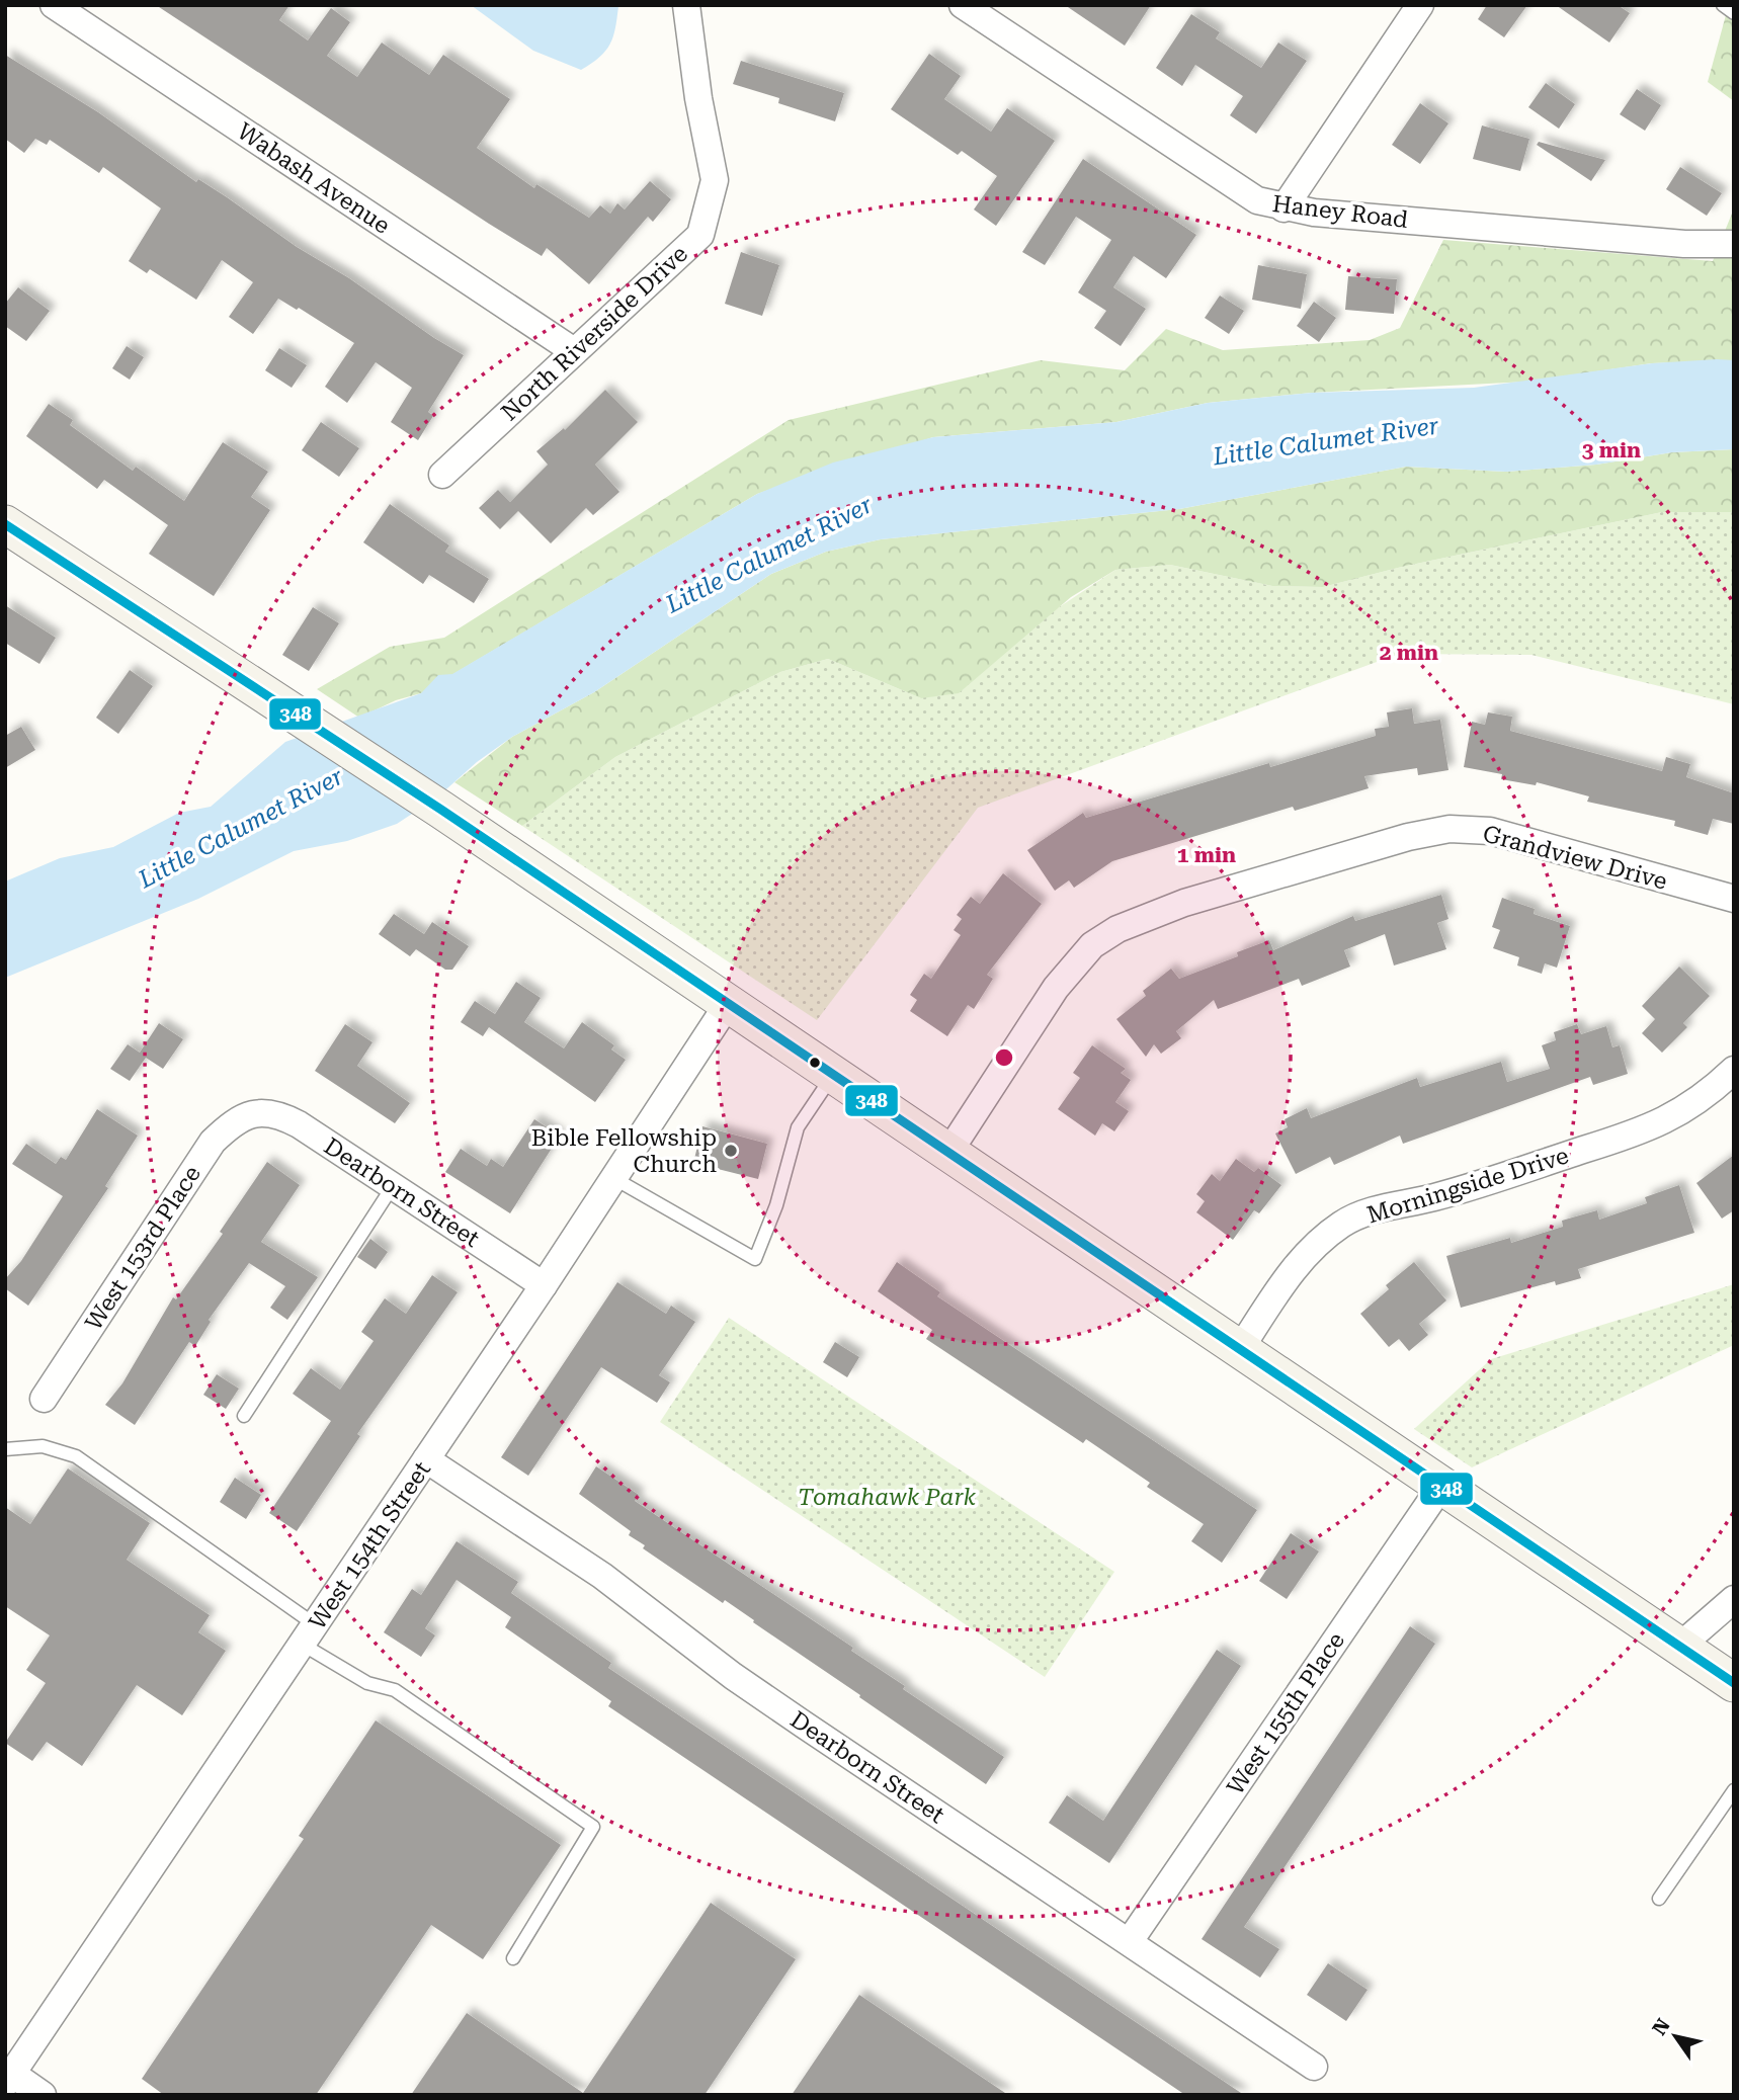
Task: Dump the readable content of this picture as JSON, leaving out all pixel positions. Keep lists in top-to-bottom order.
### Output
{
  "streets": {
    "street": [
      "Wabash Avenue",
      "Haney Road",
      "North Riverside Drive",
      "Grandview Drive",
      "Morningside Drive",
      "Dearborn Street",
      "West 153rd Place",
      "West 154th Street",
      "West 155th Place"
    ]
  },
  "crossings": [
    ["Wabash Avenue", "North Riverside Drive"],
    ["Dearborn Street", "West 153rd Place"],
    ["Dearborn Street", "West 154th Street"],
    ["Dearborn Street", "West 155th Place"]
  ],
  "water": ["Little Calumet River"],
  "parks": ["Tomahawk Park"],
  "places": ["Bible Fellowship Church"],
  "lines": ["transit line 348"],
  "north": "top left",
  "rings": ["3 min", "2 min", "1 min"]
}
